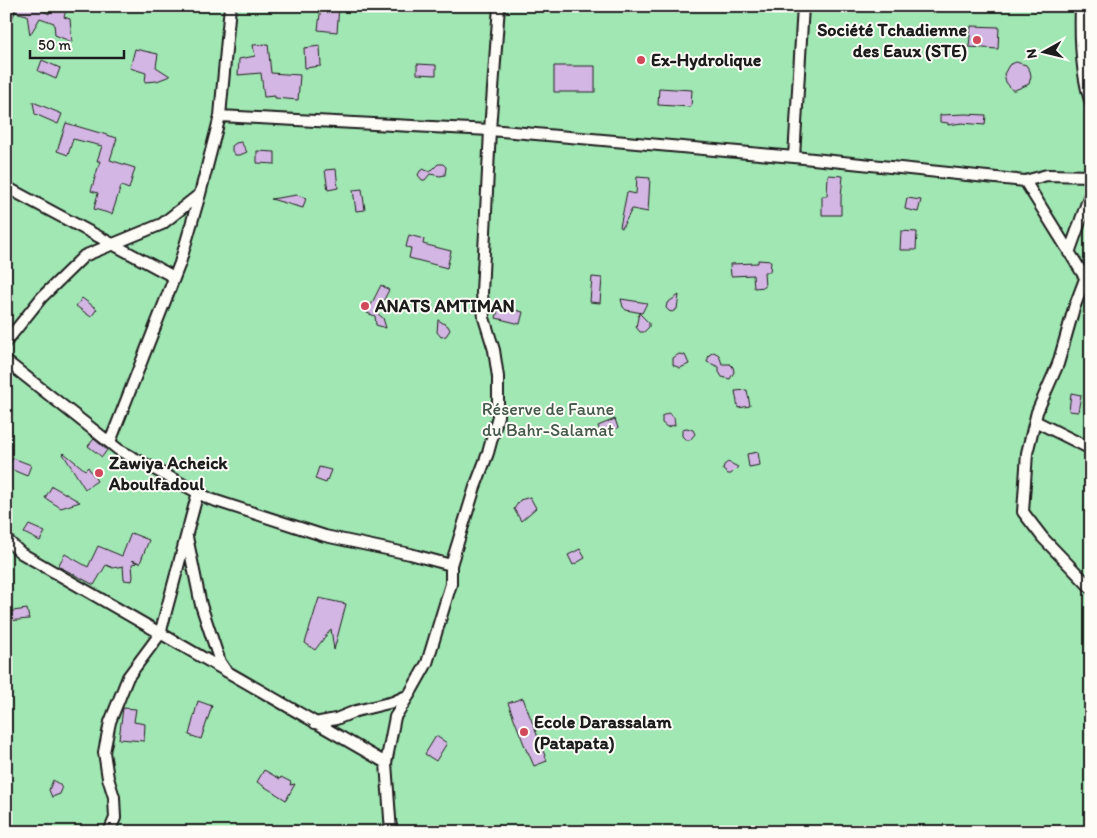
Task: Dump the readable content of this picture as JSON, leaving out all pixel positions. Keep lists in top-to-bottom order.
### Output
{
  "parks": ["Réserve de Faune du Bahr-Salamat"],
  "places": [
    "Société Tchadienne des Eaux (STE)",
    "Ex-Hydrolique",
    "ANATS AMTIMAN",
    "Zawiya Acheick Aboulfadoul",
    "Ecole Darassalam (Patapata)"
  ],
  "scale_bar": "50 m",
  "north": "left"
}
